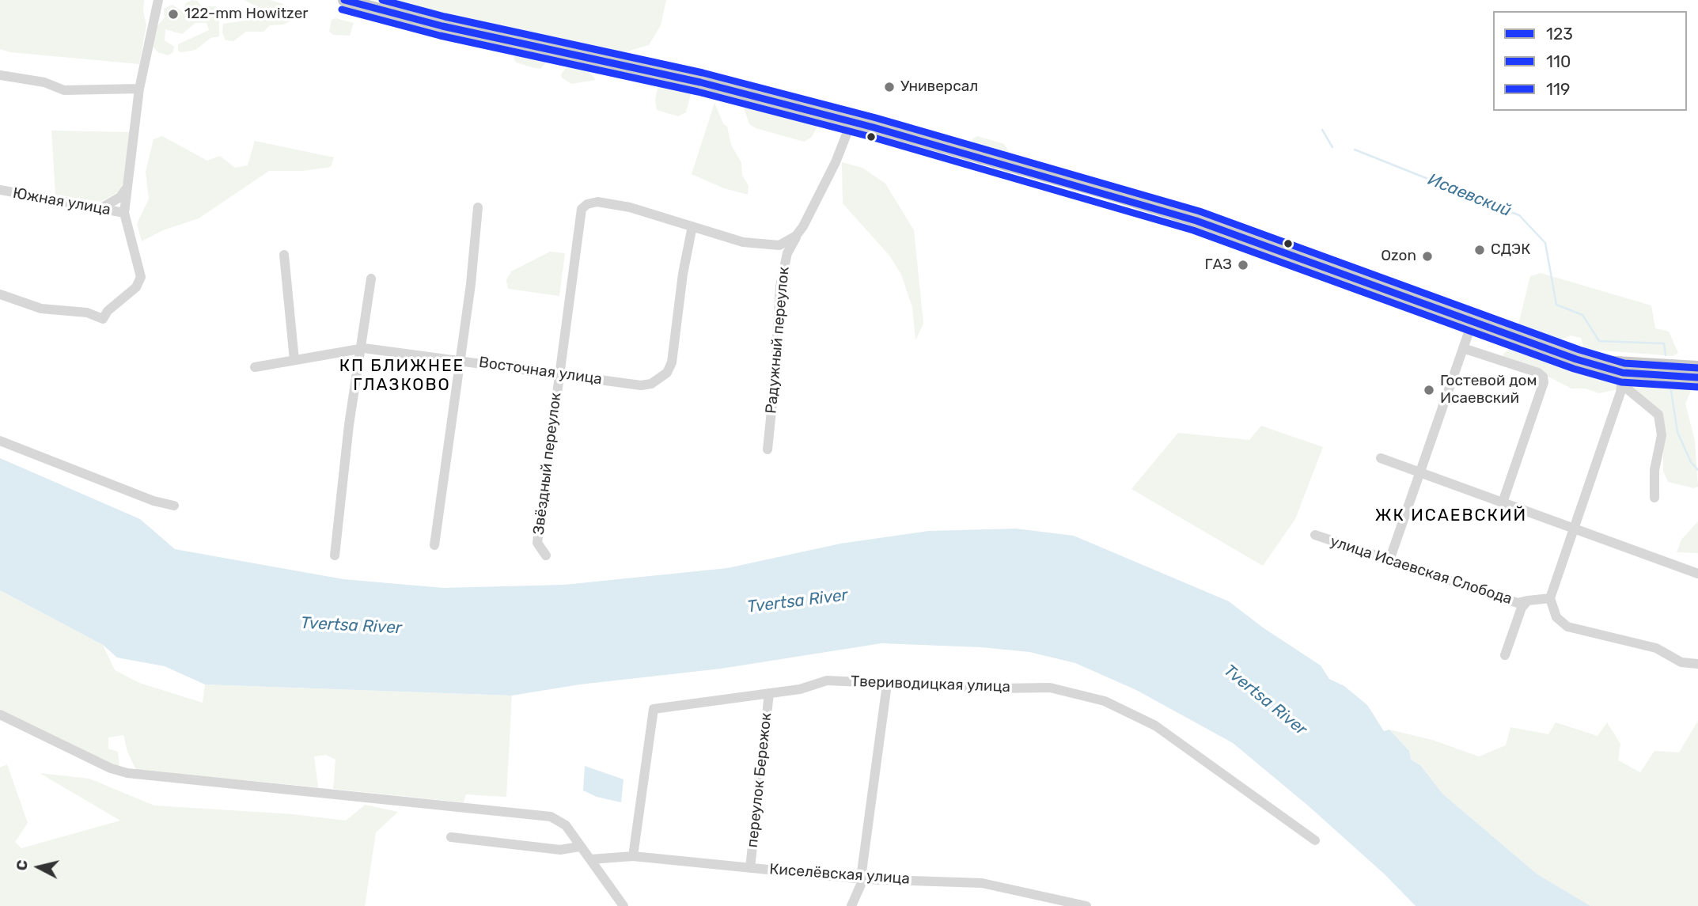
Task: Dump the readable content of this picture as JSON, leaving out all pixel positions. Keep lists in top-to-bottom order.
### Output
{
  "streets": {
    "street": [
      "Южная улица",
      "Радужный переулок",
      "Восточная улица",
      "Звёздный переулок",
      "улица Исаевская Слобода",
      "Твериводицкая улица",
      "переулок Бережок",
      "Киселёвская улица"
    ]
  },
  "crossings": [
    ["Восточная улица", "Звёздный переулок"],
    ["Твериводицкая улица", "переулок Бережок"],
    ["Твериводицкая улица", "Киселёвская улица"],
    ["переулок Бережок", "Киселёвская улица"]
  ],
  "districts": ["КП БЛИЖНЕЕ ГЛАЗКОВО", "ЖК ИСАЕВСКИЙ"],
  "water": ["Исаевский", "Tvertsa River"],
  "places": [
    "122-mm Howitzer",
    "Универсал",
    "СДЭК",
    "Ozon",
    "ГАЗ",
    "Гостевой дом Исаевский"
  ],
  "lines": ["transit line 123", "transit line 119", "transit line 110"],
  "legend": ["123", "110", "119"],
  "north": "left"
}
